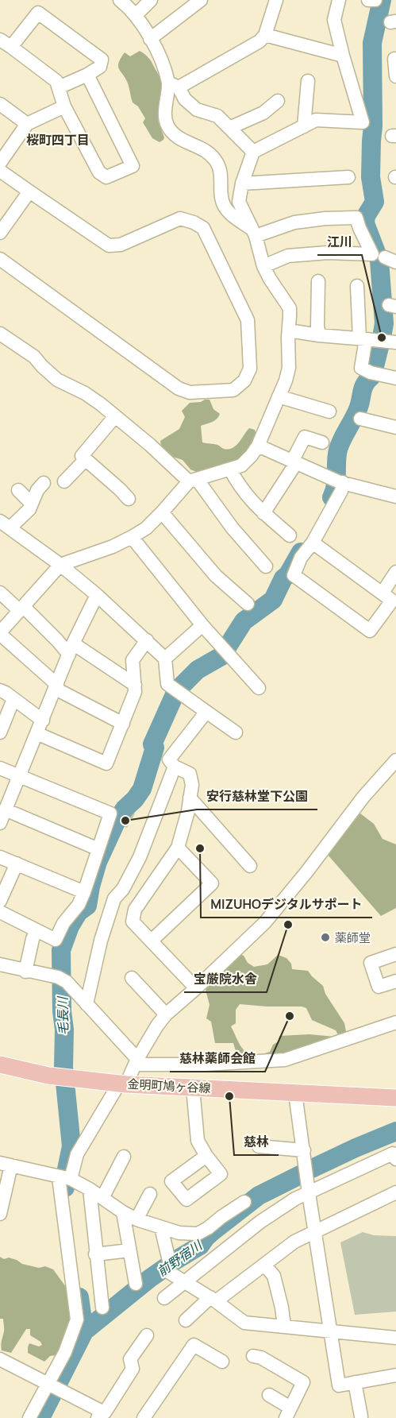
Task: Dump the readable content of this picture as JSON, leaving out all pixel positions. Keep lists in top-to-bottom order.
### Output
{
  "streets": {
    "main road": ["金明町鳩ヶ谷線"]
  },
  "districts": ["桜町四丁目"],
  "water": ["毛長川", "前野宿川"],
  "places": [
    "江川",
    "安行慈林堂下公園",
    "MIZUHOデジタルサポート",
    "宝厳院水舎",
    "薬師堂",
    "慈林薬師会館",
    "慈林"
  ]
}
